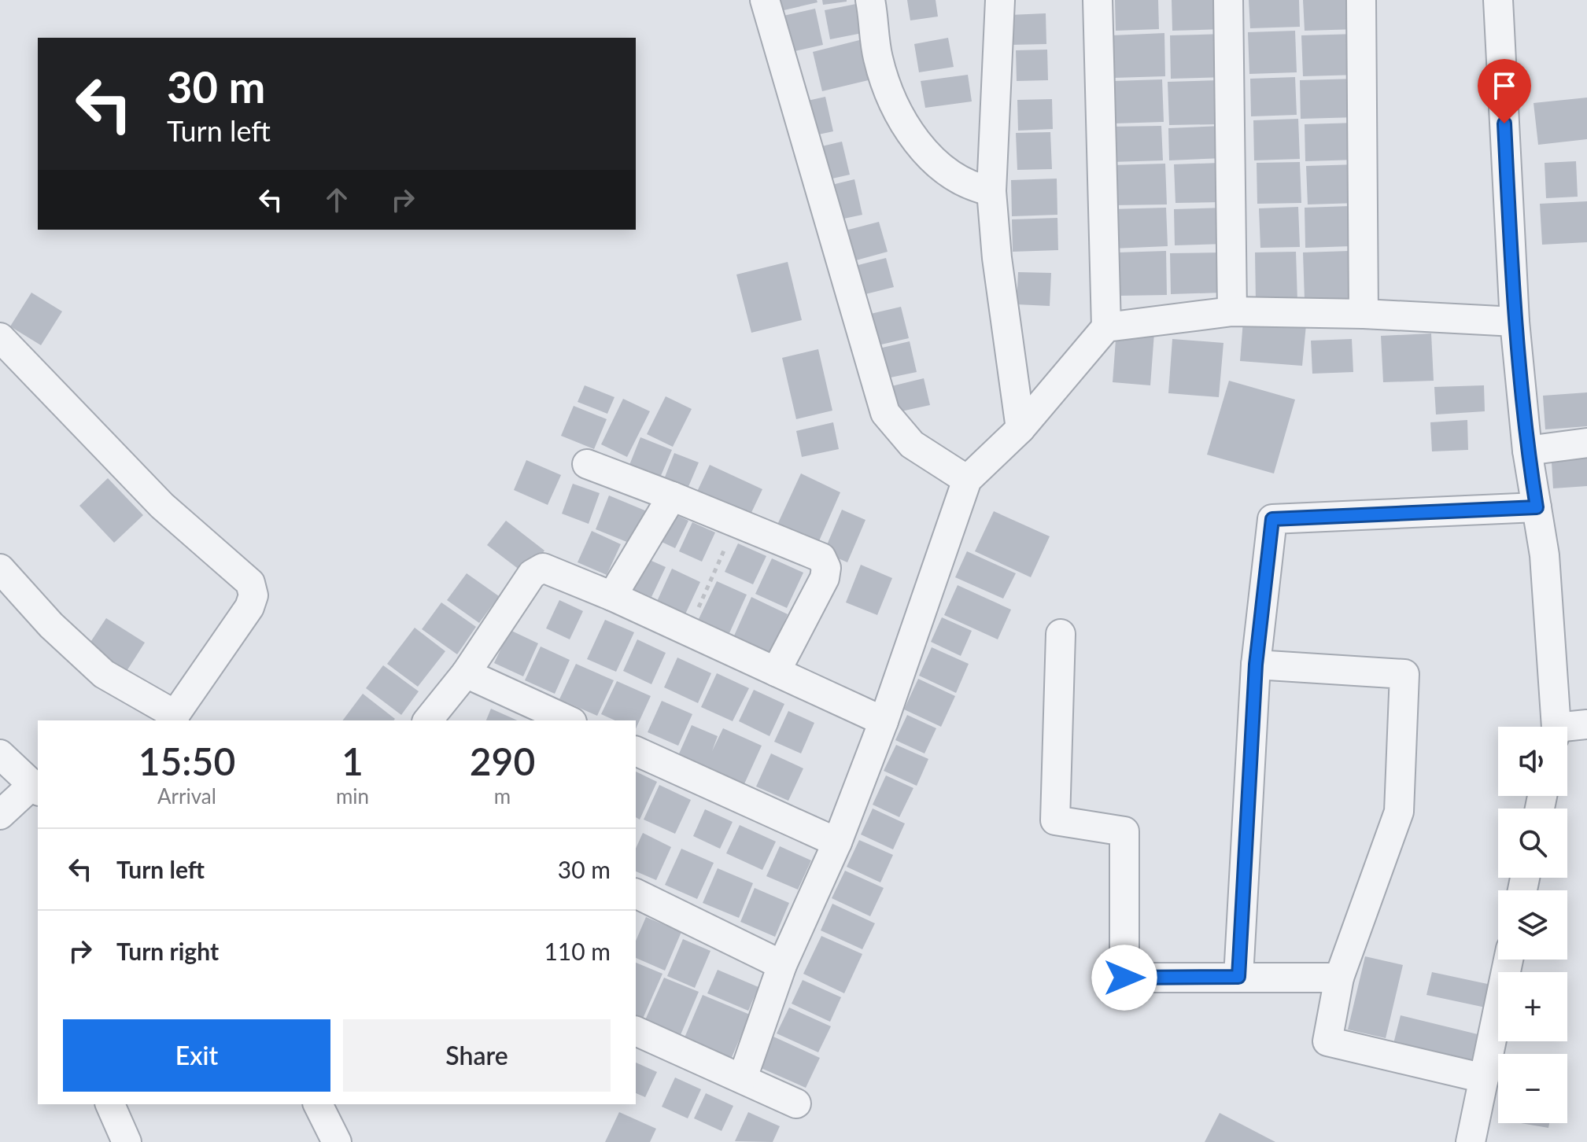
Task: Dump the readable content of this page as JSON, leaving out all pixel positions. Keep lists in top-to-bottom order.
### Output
{
  "page": {
    "turn": ["30 m", "Turn left"],
    "eta": [
      "15:50",
      "Arrival",
      "1",
      "min",
      "290",
      "m"
    ],
    "map_buttons": ["+", "−"],
    "list": [
      {
        "name": "Turn left",
        "value": "30 m"
      },
      {
        "name": "Turn right",
        "value": "110 m"
      }
    ],
    "buttons": ["Exit", "Share"]
  }
}
